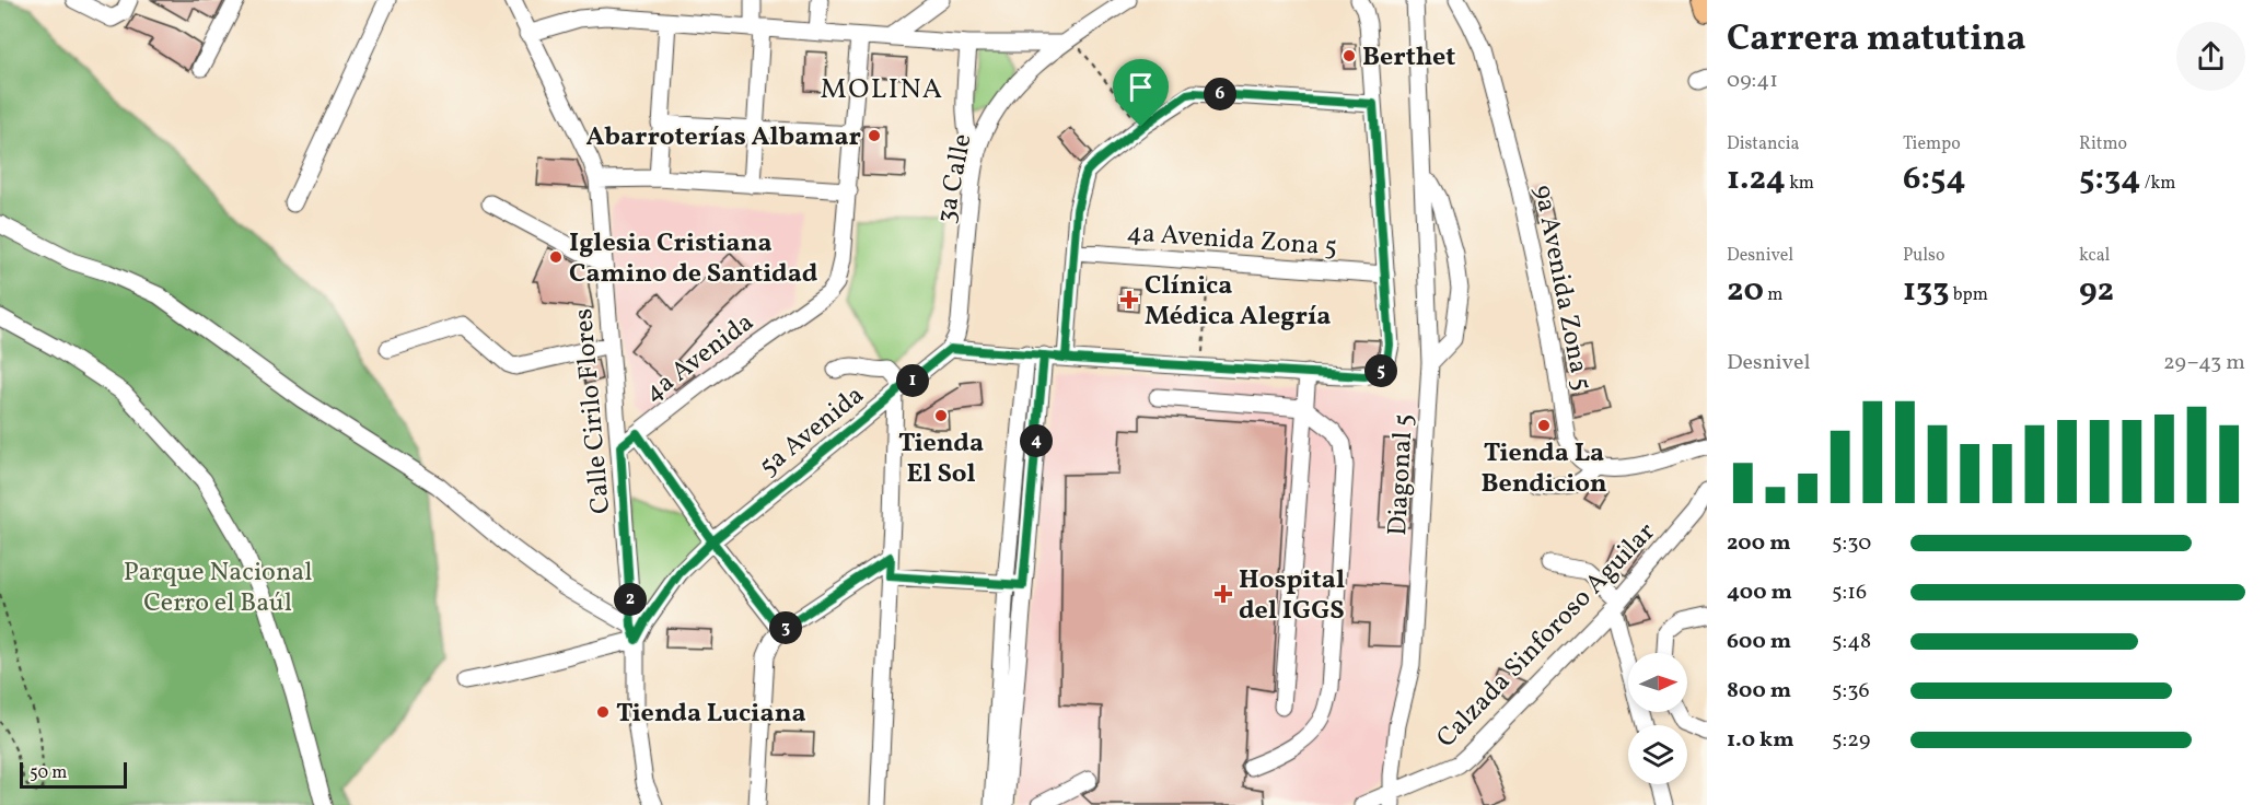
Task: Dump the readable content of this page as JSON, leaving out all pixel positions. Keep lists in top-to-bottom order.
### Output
{
  "streets": {
    "street": [
      "3a Calle",
      "4a Avenida Zona 5",
      "9a Avenida Zona 5",
      "4a Avenida",
      "Calle Cirilo Flores",
      "5a Avenida",
      "Diagonal 5",
      "Calzada Sinforoso Aguilar"
    ]
  },
  "crossings": [
    ["3a Calle", "5a Avenida"],
    ["4a Avenida", "Calle Cirilo Flores"],
    ["Calle Cirilo Flores", "5a Avenida"],
    ["Diagonal 5", "Calzada Sinforoso Aguilar"]
  ],
  "districts": ["MOLINA"],
  "parks": ["Parque Nacional Cerro el Baúl"],
  "places": {
    "other": [
      "Berthet",
      "Abarroterías Albamar",
      "Iglesia Cristiana Camino de Santidad",
      "Tienda El Sol",
      "Tienda La Bendicion",
      "Tienda Luciana"
    ],
    "health": ["Clínica Médica Alegría", "Hospital del IGGS"]
  },
  "scale_bar": "50 m",
  "north": "right",
  "page": {
    "heading": ["Carrera matutina", "09:41"],
    "pins": [
      "6",
      "5",
      "1",
      "4",
      "2",
      "3"
    ],
    "stats": [
      ["Distancia", "1.24 km"],
      ["Tiempo", "6:54"],
      ["Ritmo", "5:34 /km"],
      ["Desnivel", "20 m"],
      ["Pulso", "133 bpm"],
      ["kcal", "92"]
    ],
    "chart": ["Desnivel", "29–43 m"],
    "list": [
      {
        "name": "200 m",
        "note": "5:30"
      },
      {
        "name": "400 m",
        "note": "5:16"
      },
      {
        "name": "600 m",
        "note": "5:48"
      },
      {
        "name": "800 m",
        "note": "5:36"
      },
      {
        "name": "1.0 km",
        "note": "5:29"
      }
    ],
    "scale": "50 m"
  }
}
